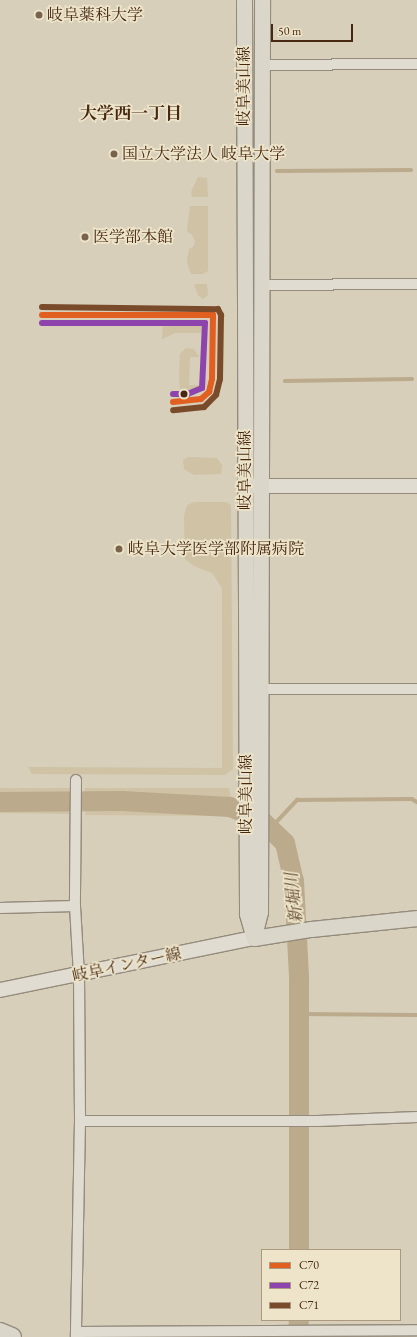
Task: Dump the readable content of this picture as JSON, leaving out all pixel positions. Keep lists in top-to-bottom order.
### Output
{
  "streets": {
    "main road": ["岐阜美山線", "岐阜インター線"]
  },
  "crossings": [
    ["岐阜美山線", "岐阜インター線"]
  ],
  "districts": ["大学西一丁目"],
  "water": ["新堀川"],
  "places": [
    "岐阜薬科大学",
    "国立大学法人 岐阜大学",
    "医学部本館",
    "岐阜大学医学部附属病院"
  ],
  "lines": ["transit line C71", "transit line C70", "transit line C72"],
  "legend": ["C70", "C72", "C71"],
  "scale_bar": "50 m"
}
